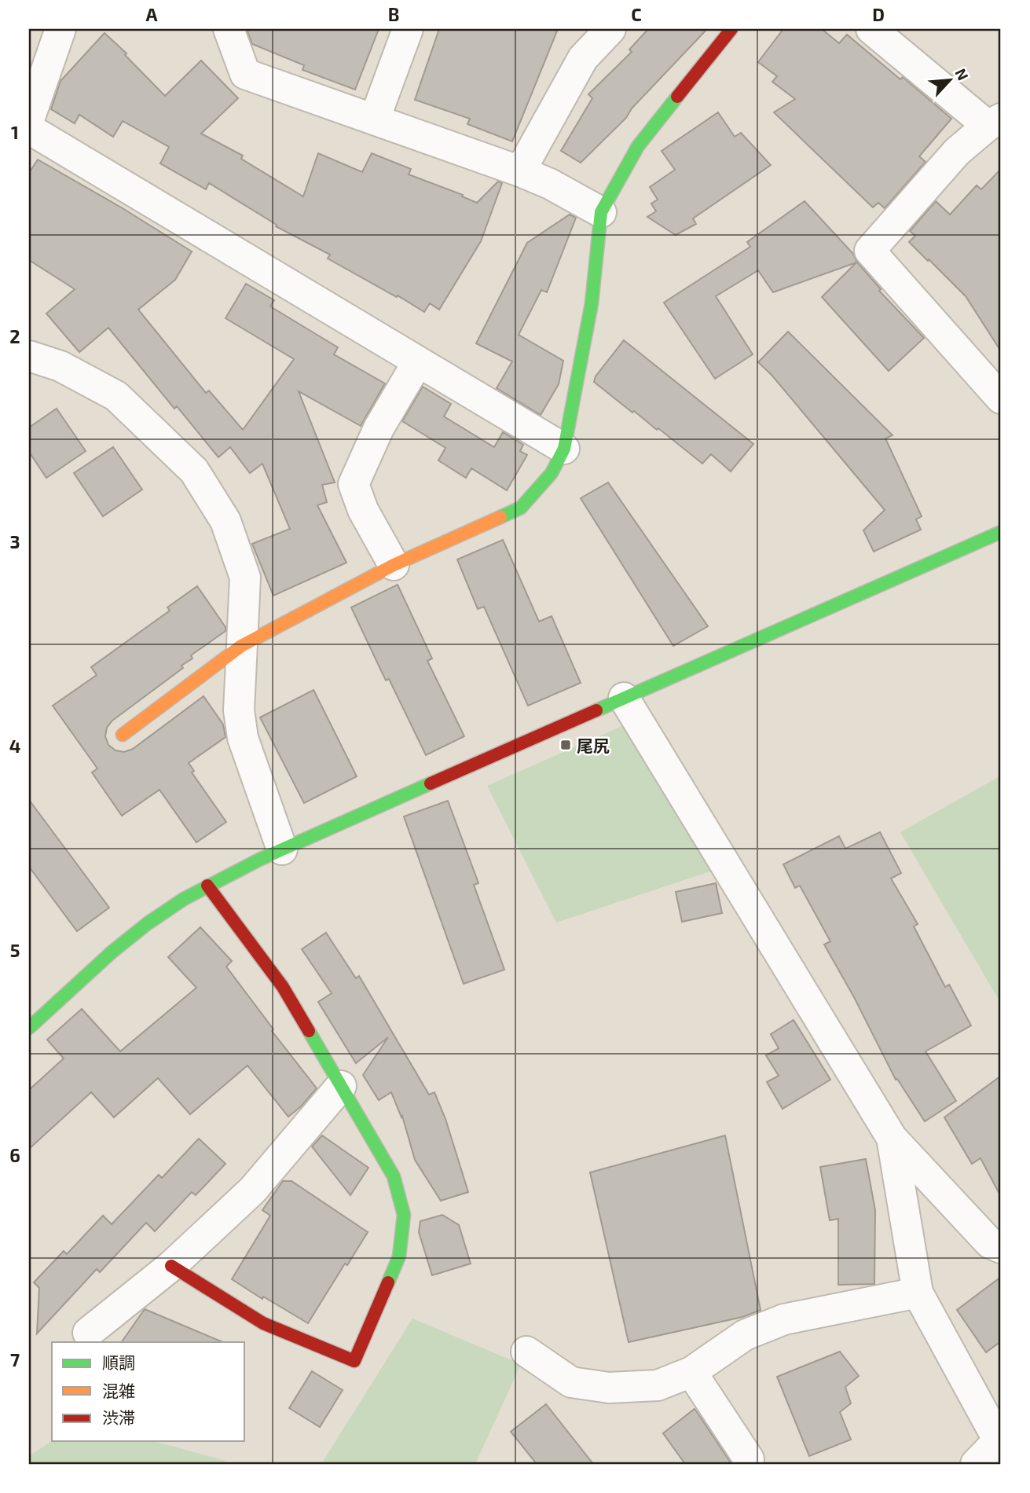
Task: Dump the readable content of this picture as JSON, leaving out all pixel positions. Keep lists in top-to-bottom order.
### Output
{
  "places": {
    "transit": ["尾尻"]
  },
  "legend": ["順調", "混雑", "渋滞"],
  "north": "top right",
  "grid": {
    "columns": [
      "A",
      "B",
      "C",
      "D"
    ],
    "rows": [
      "1",
      "2",
      "3",
      "4",
      "5",
      "6",
      "7"
    ]
  }
}
